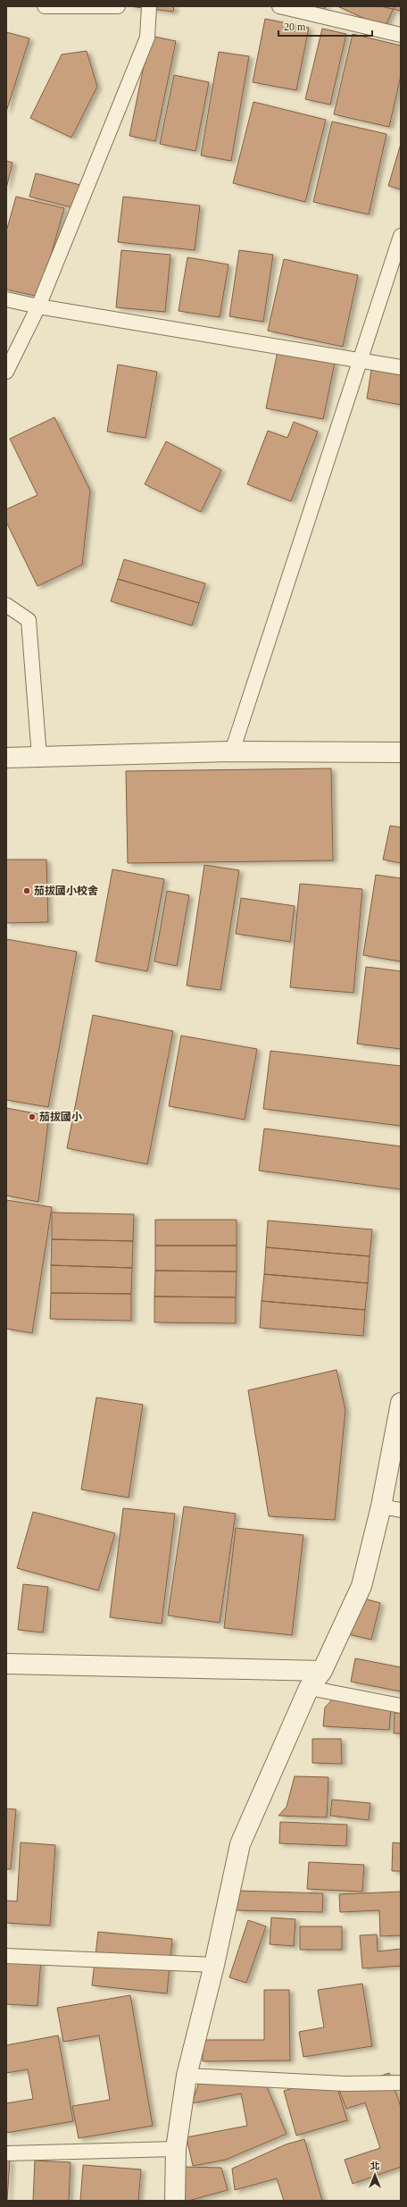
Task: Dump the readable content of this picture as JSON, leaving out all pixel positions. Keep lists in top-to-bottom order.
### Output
{
  "places": ["茄拔國小校舍", "茄拔國小"],
  "scale_bar": "20 m",
  "north": "top"
}
